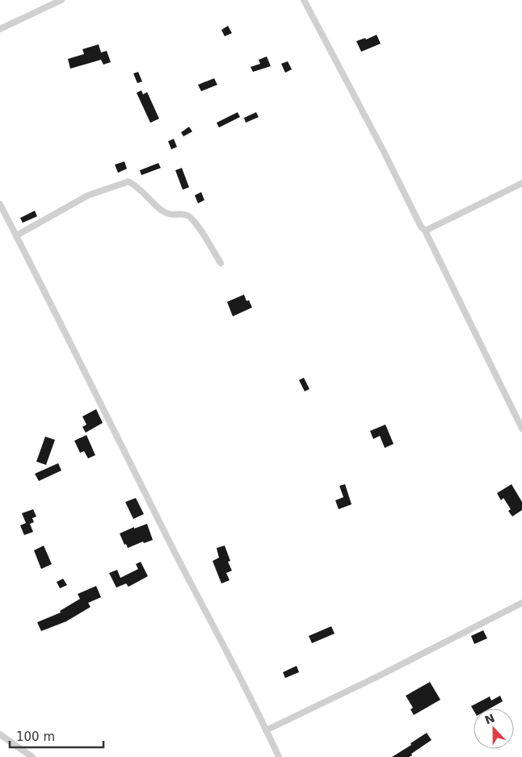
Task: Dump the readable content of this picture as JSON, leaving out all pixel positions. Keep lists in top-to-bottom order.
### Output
{
  "scale_bar": "100 m",
  "north": "top"
}
